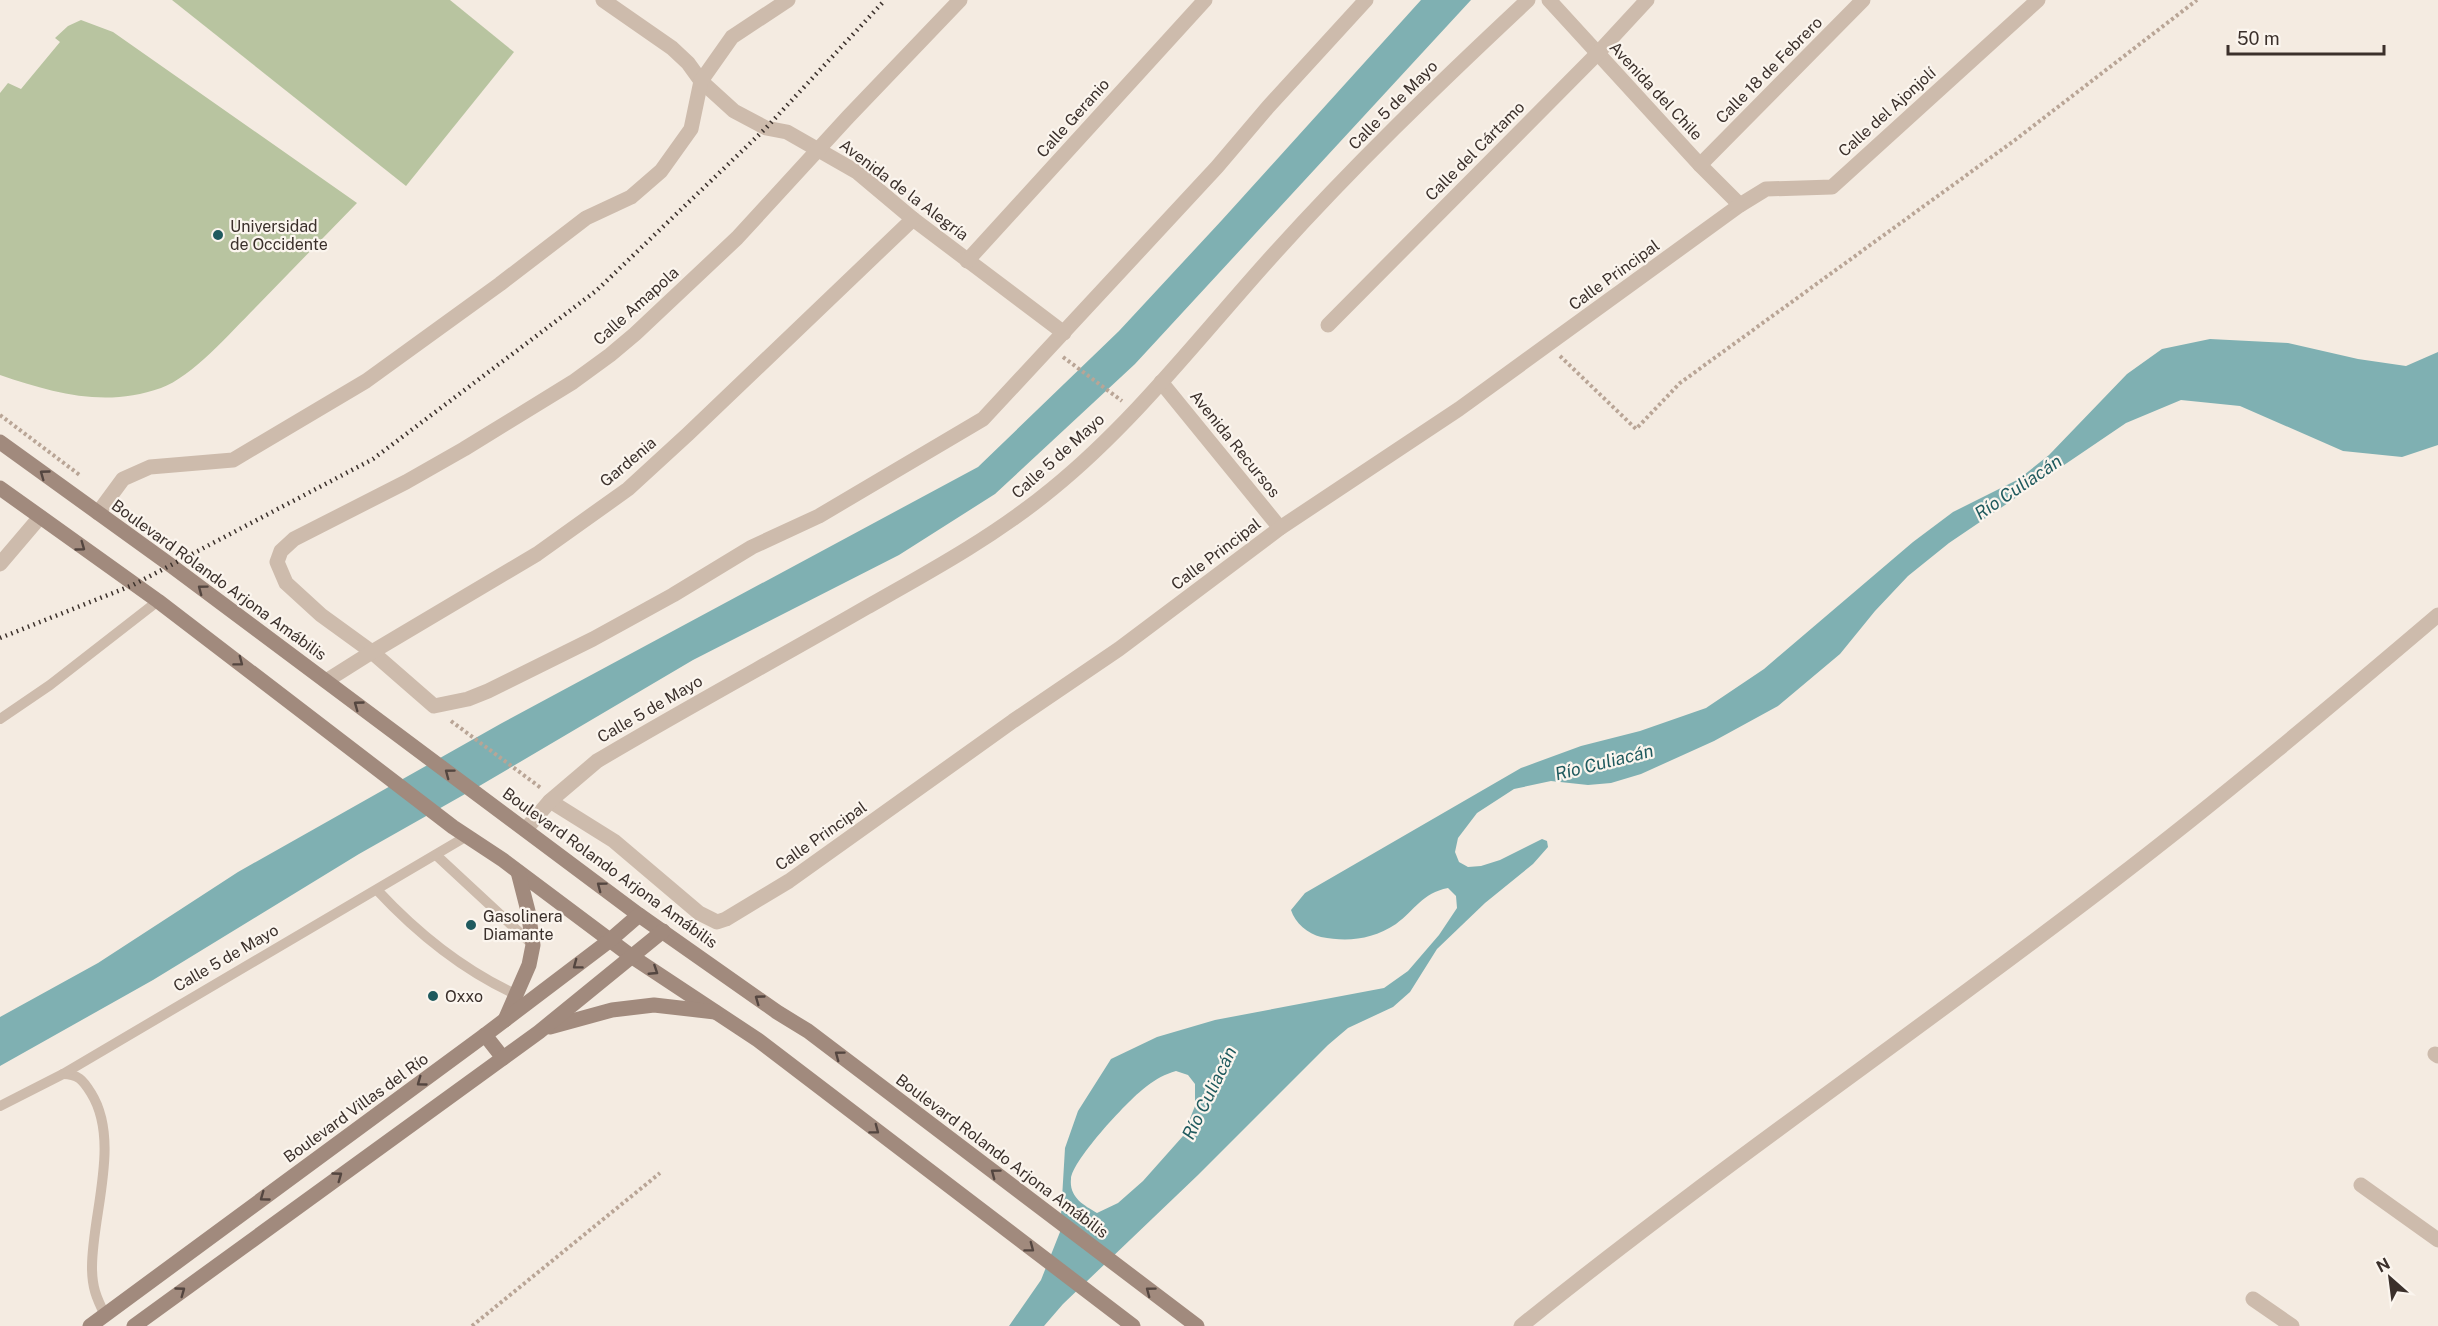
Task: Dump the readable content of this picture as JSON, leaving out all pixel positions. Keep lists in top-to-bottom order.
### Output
{
  "streets": {
    "main road": ["Boulevard Rolando Arjona Amábilis", "Boulevard Villas del Río"],
    "street": [
      "Calle 18 de Febrero",
      "Avenida del Chile",
      "Calle 5 de Mayo",
      "Calle del Ajonjolí",
      "Calle Geranio",
      "Calle del Cártamo",
      "Avenida de la Alegría",
      "Calle Principal",
      "Calle Amapola",
      "Avenida Recursos",
      "Gardenia"
    ]
  },
  "crossings": [
    ["Calle 18 de Febrero", "Avenida del Chile"],
    ["Avenida del Chile", "Calle del Ajonjolí"],
    ["Avenida del Chile", "Calle del Cártamo"],
    ["Avenida del Chile", "Calle Principal"],
    ["Calle 5 de Mayo", "Calle Principal"],
    ["Calle 5 de Mayo", "Avenida Recursos"],
    ["Calle 5 de Mayo", "Boulevard Rolando Arjona Amábilis"],
    ["Calle del Ajonjolí", "Calle Principal"],
    ["Calle Geranio", "Avenida de la Alegría"],
    ["Avenida de la Alegría", "Calle Amapola"],
    ["Avenida de la Alegría", "Gardenia"],
    ["Calle Principal", "Avenida Recursos"],
    ["Calle Amapola", "Gardenia"],
    ["Gardenia", "Boulevard Rolando Arjona Amábilis"],
    ["Boulevard Rolando Arjona Amábilis", "Boulevard Villas del Río"]
  ],
  "water": ["Río Culiacán"],
  "places": ["Universidad de Occidente", "Gasolinera Diamante", "Oxxo"],
  "scale_bar": "50 m",
  "north": "top left"
}
